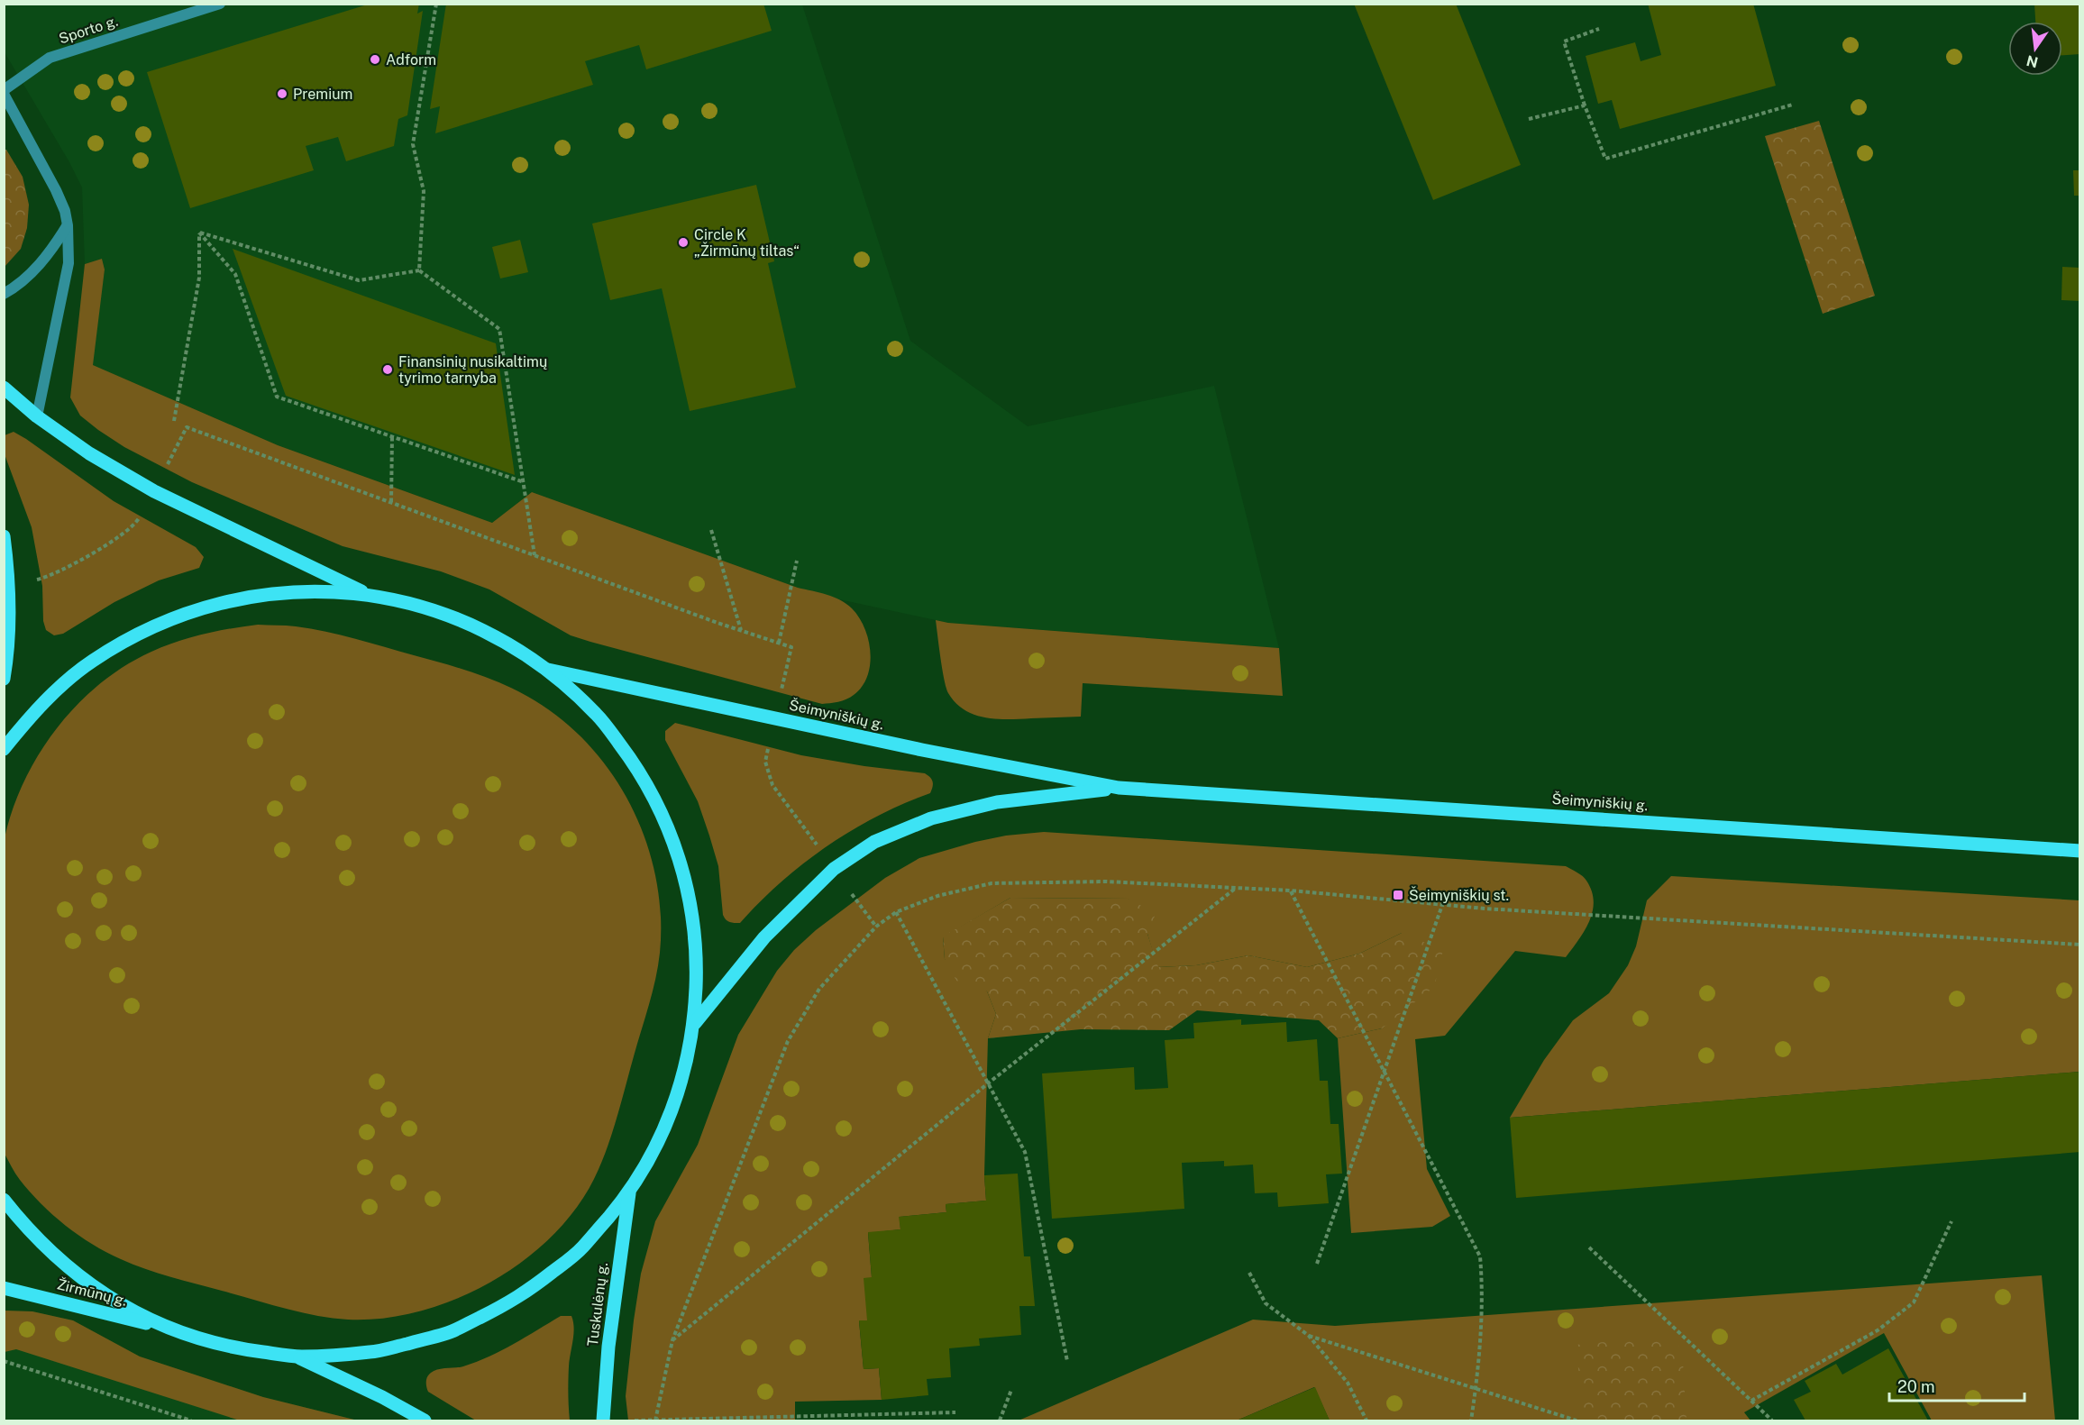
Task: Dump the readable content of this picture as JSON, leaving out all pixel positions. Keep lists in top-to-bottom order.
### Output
{
  "streets": {
    "main road": ["Šeimyniškių g.", "Žirmūnų g.", "Tuskulėnų g."],
    "street": ["Sporto g."]
  },
  "places": {
    "other": [
      "Adform",
      "Premium",
      "Circle K „Žirmūnų tiltas“",
      "Finansinių nusikaltimų tyrimo tarnyba"
    ],
    "transit": ["Šeimyniškių st."]
  },
  "scale_bar": "20 m",
  "north": "bottom"
}
